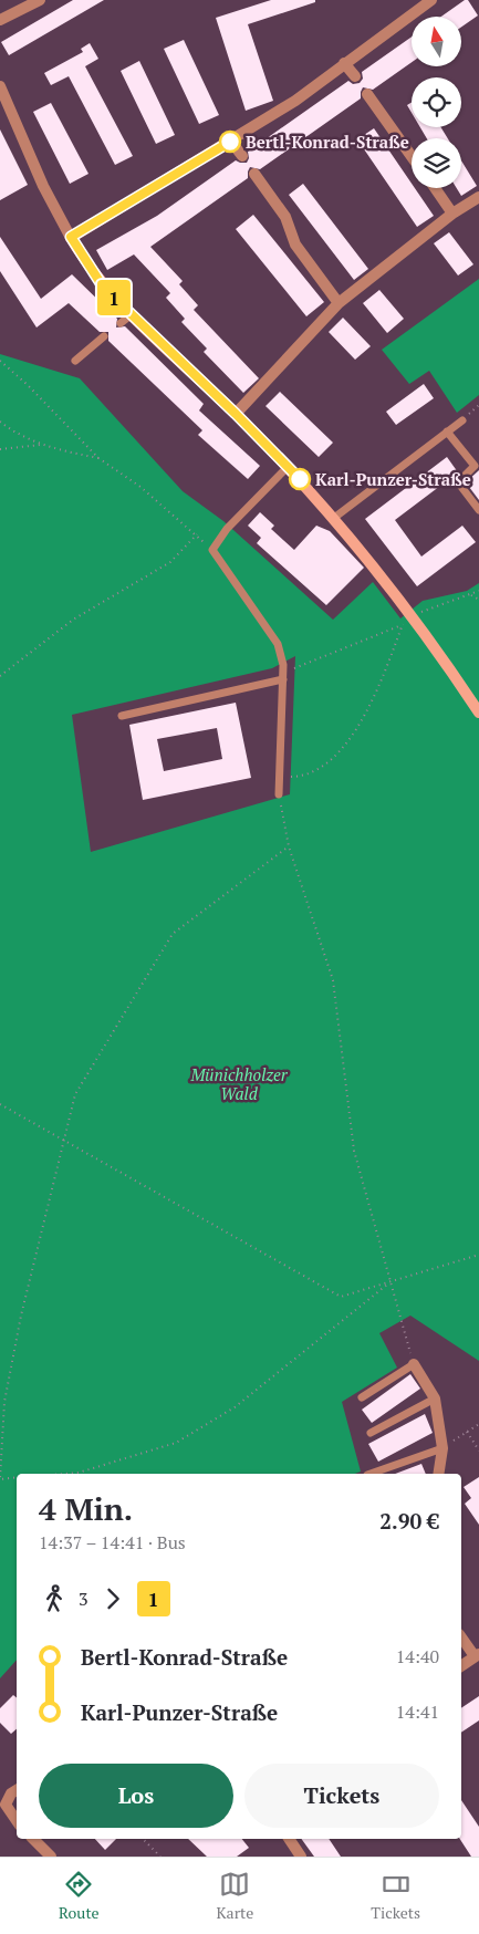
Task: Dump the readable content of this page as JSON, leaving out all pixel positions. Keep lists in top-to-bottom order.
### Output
{
  "parks": ["Münichholzer Wald"],
  "places": ["Bertl-Konrad-Straße", "Karl-Punzer-Straße"],
  "lines": ["bus line 1"],
  "north": "top",
  "page": {
    "on_map": "1",
    "heading": ["4 Min.", "14:37 – 14:41 · Bus", "2.90 €"],
    "legs": ["3", "1"],
    "list": [
      {
        "name": "Bertl-Konrad-Straße",
        "value": "14:40"
      },
      {
        "name": "Karl-Punzer-Straße",
        "value": "14:41"
      }
    ],
    "buttons": ["Los", "Tickets"],
    "tabs": ["Route", "Karte", "Tickets"]
  }
}
